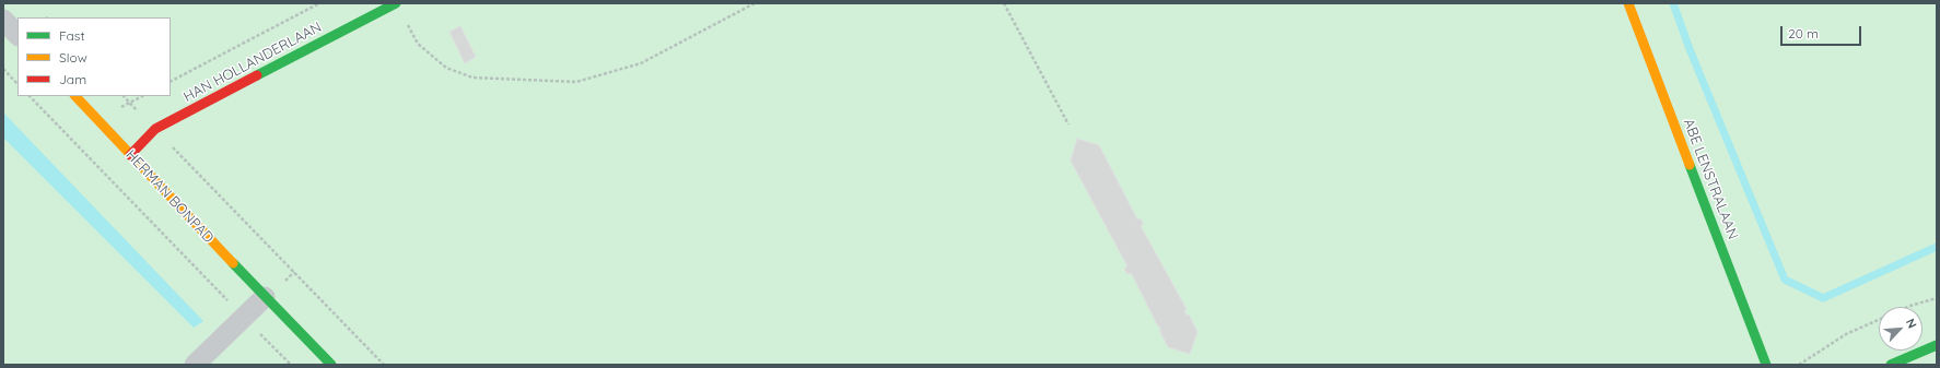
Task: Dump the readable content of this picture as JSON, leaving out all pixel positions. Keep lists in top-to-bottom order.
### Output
{
  "streets": {
    "street": ["HAN HOLLANDERLAAN", "ABE LENSTRALAAN", "HERMAN BONPAD"]
  },
  "crossings": [
    ["HAN HOLLANDERLAAN", "HERMAN BONPAD"]
  ],
  "legend": ["Fast", "Slow", "Jam"],
  "scale_bar": "20 m",
  "north": "top right"
}
